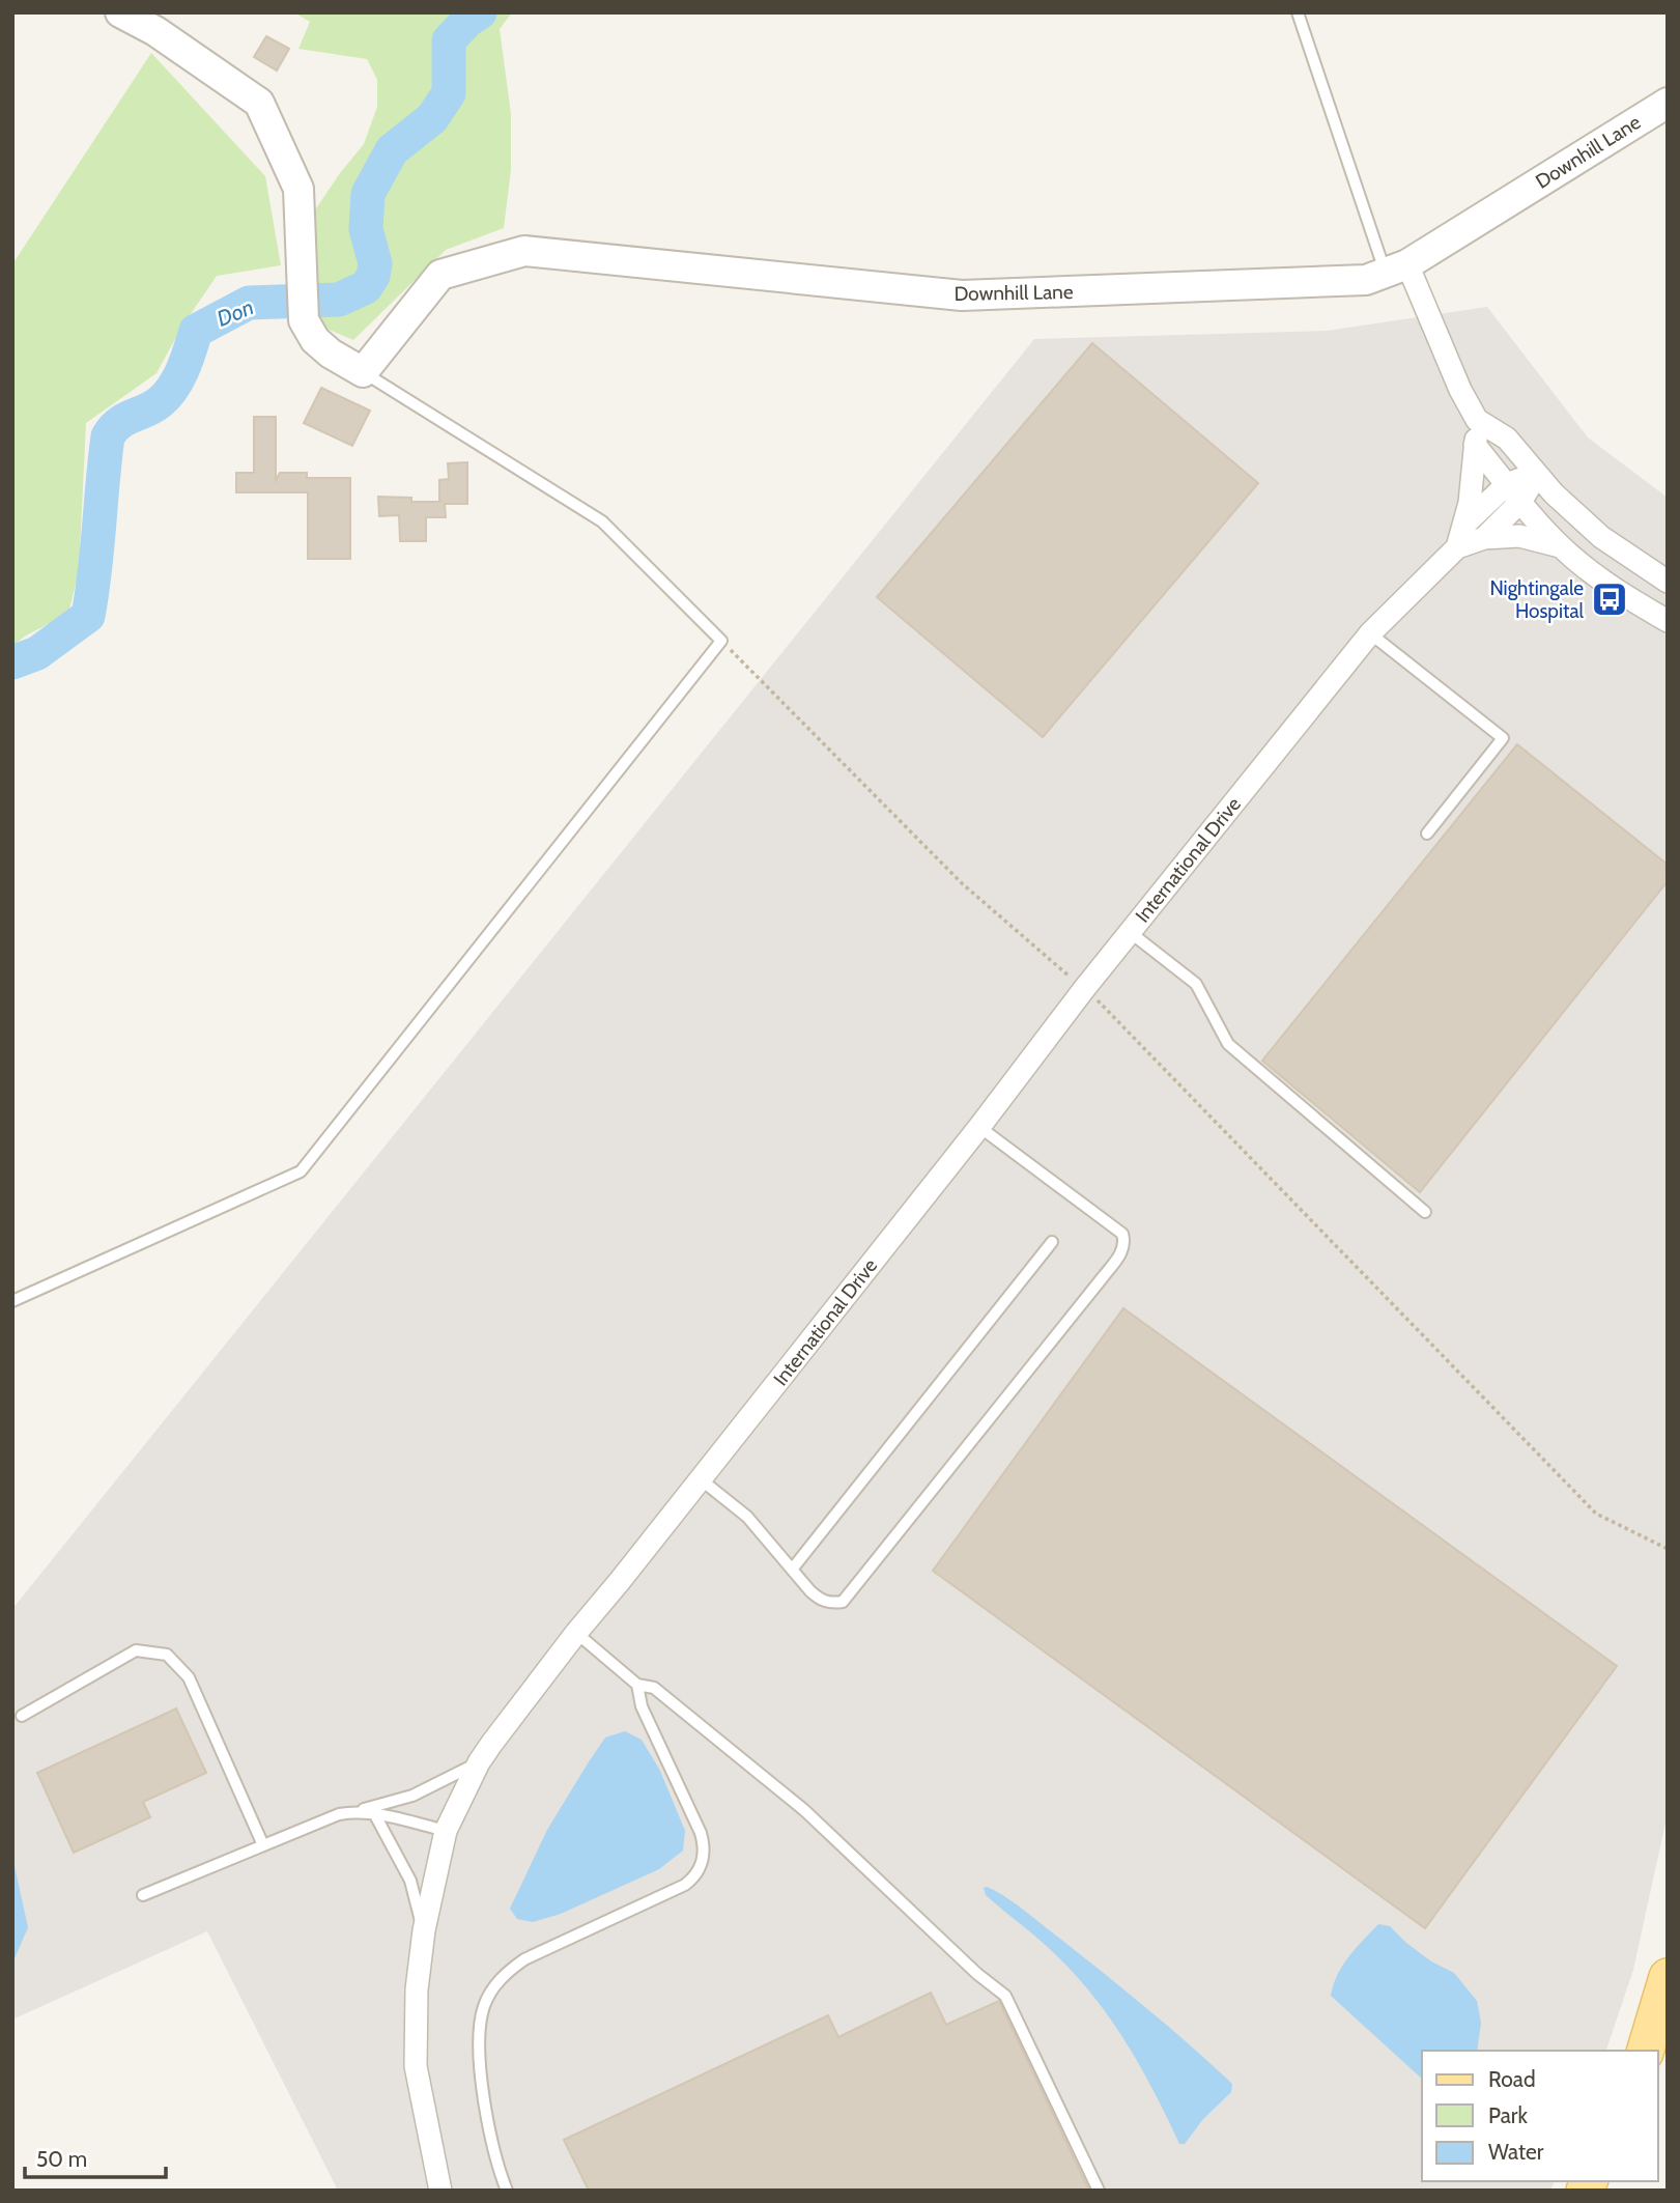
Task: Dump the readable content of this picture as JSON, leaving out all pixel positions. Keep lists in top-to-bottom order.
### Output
{
  "streets": {
    "street": ["Downhill Lane", "International Drive"]
  },
  "water": ["Don"],
  "places": {
    "bus stop": ["Nightingale Hospital"]
  },
  "legend": ["Road", "Park", "Water"],
  "scale_bar": "50 m"
}
